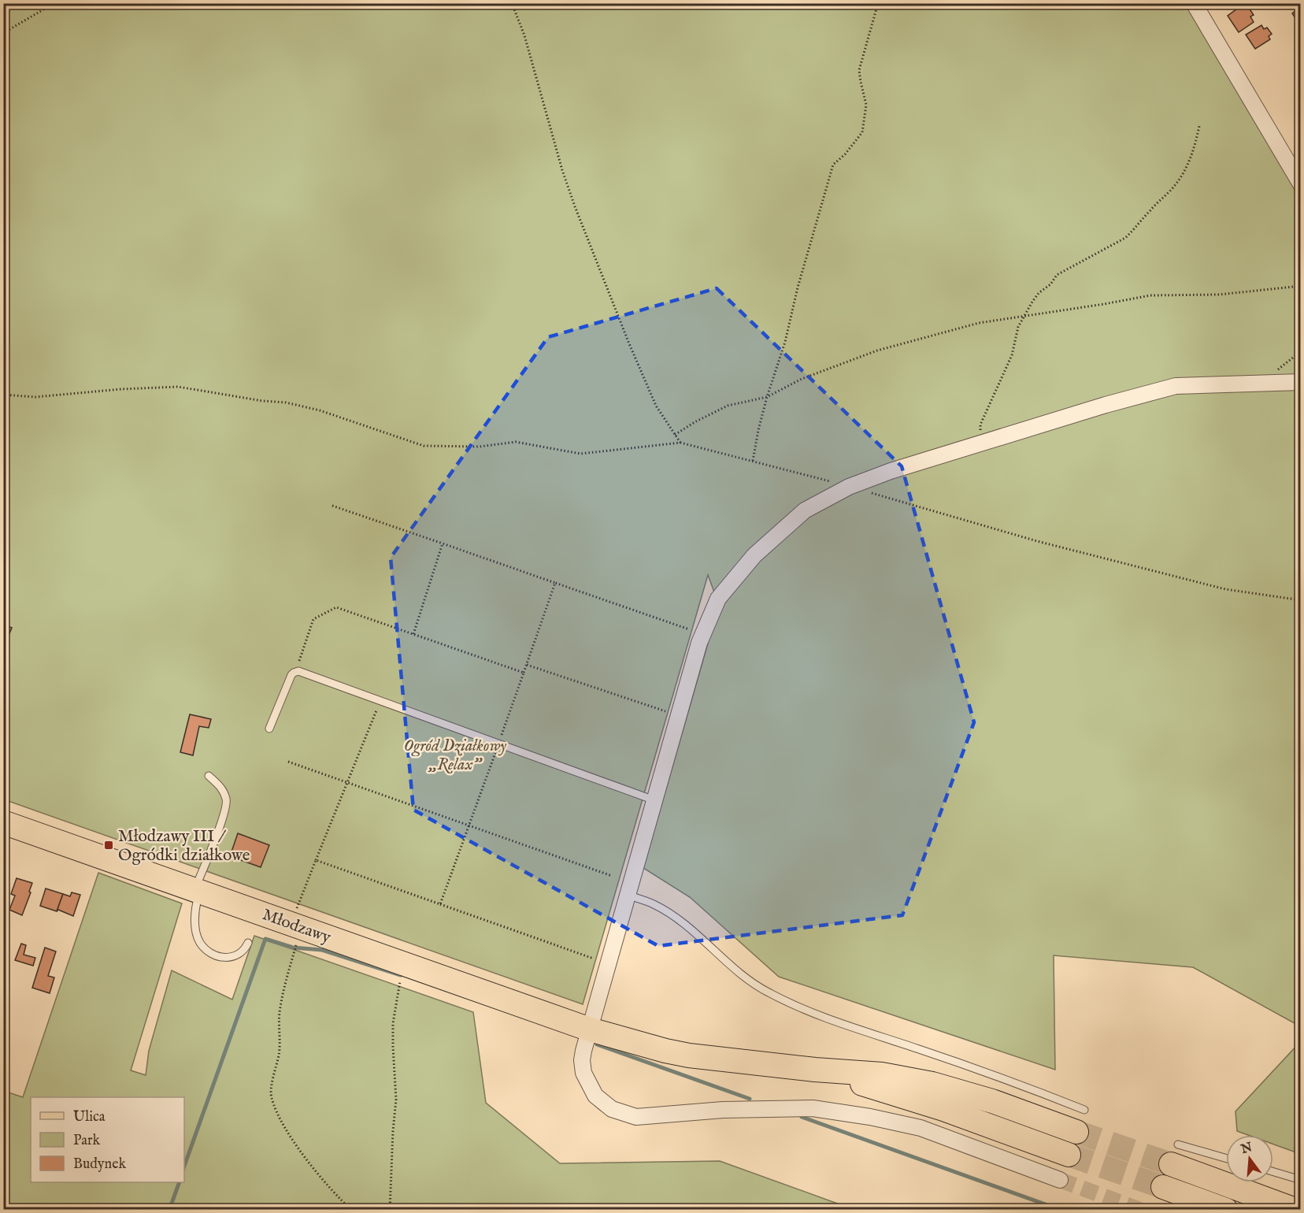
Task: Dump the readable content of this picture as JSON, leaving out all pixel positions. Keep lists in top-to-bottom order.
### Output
{
  "streets": {
    "main road": ["Młodzawy"]
  },
  "parks": ["Ogród Działkowy „Relax”"],
  "places": {
    "transit": ["Młodzawy III / Ogródki działkowe"]
  },
  "legend": ["Ulica", "Park", "Budynek"],
  "north": "top"
}
